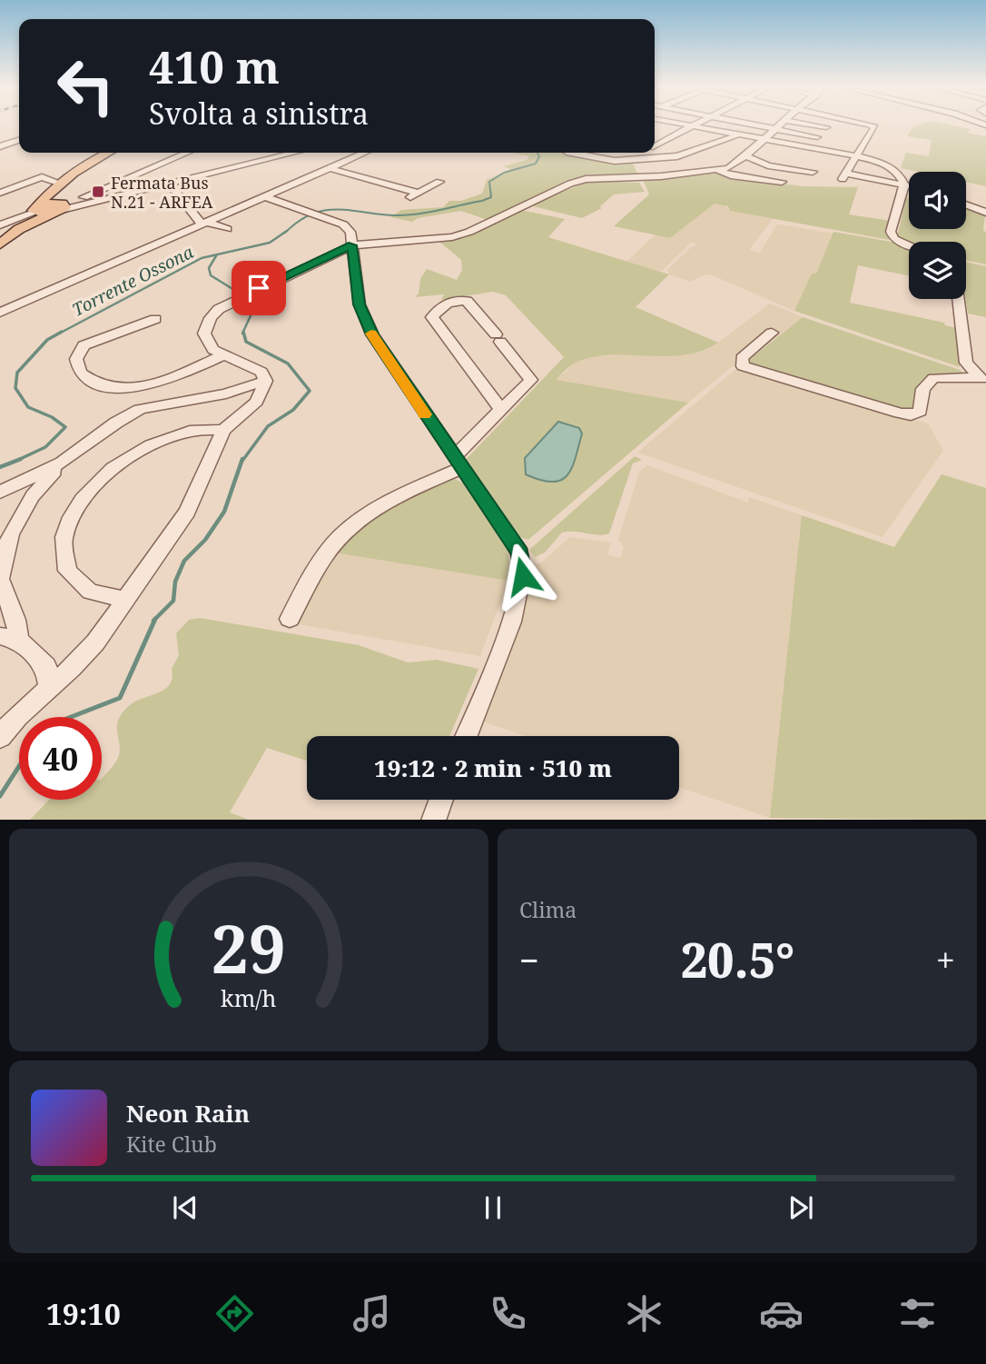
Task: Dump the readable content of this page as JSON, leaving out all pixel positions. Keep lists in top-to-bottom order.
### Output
{
  "water": ["Torrente Ossona"],
  "places": {
    "transit": ["Fermata Bus N.21 - ARFEA"]
  },
  "page": {
    "turn": ["410 m", "Svolta a sinistra"],
    "limit": "40",
    "trip": "19:12 · 2 min · 510 m",
    "tile": "Clima",
    "heat": ["−", "20.5°", "+"],
    "song": ["Neon Rain", "Kite Club"],
    "tabs": "19:10",
    "gauge": ["29", "km/h"]
  }
}
